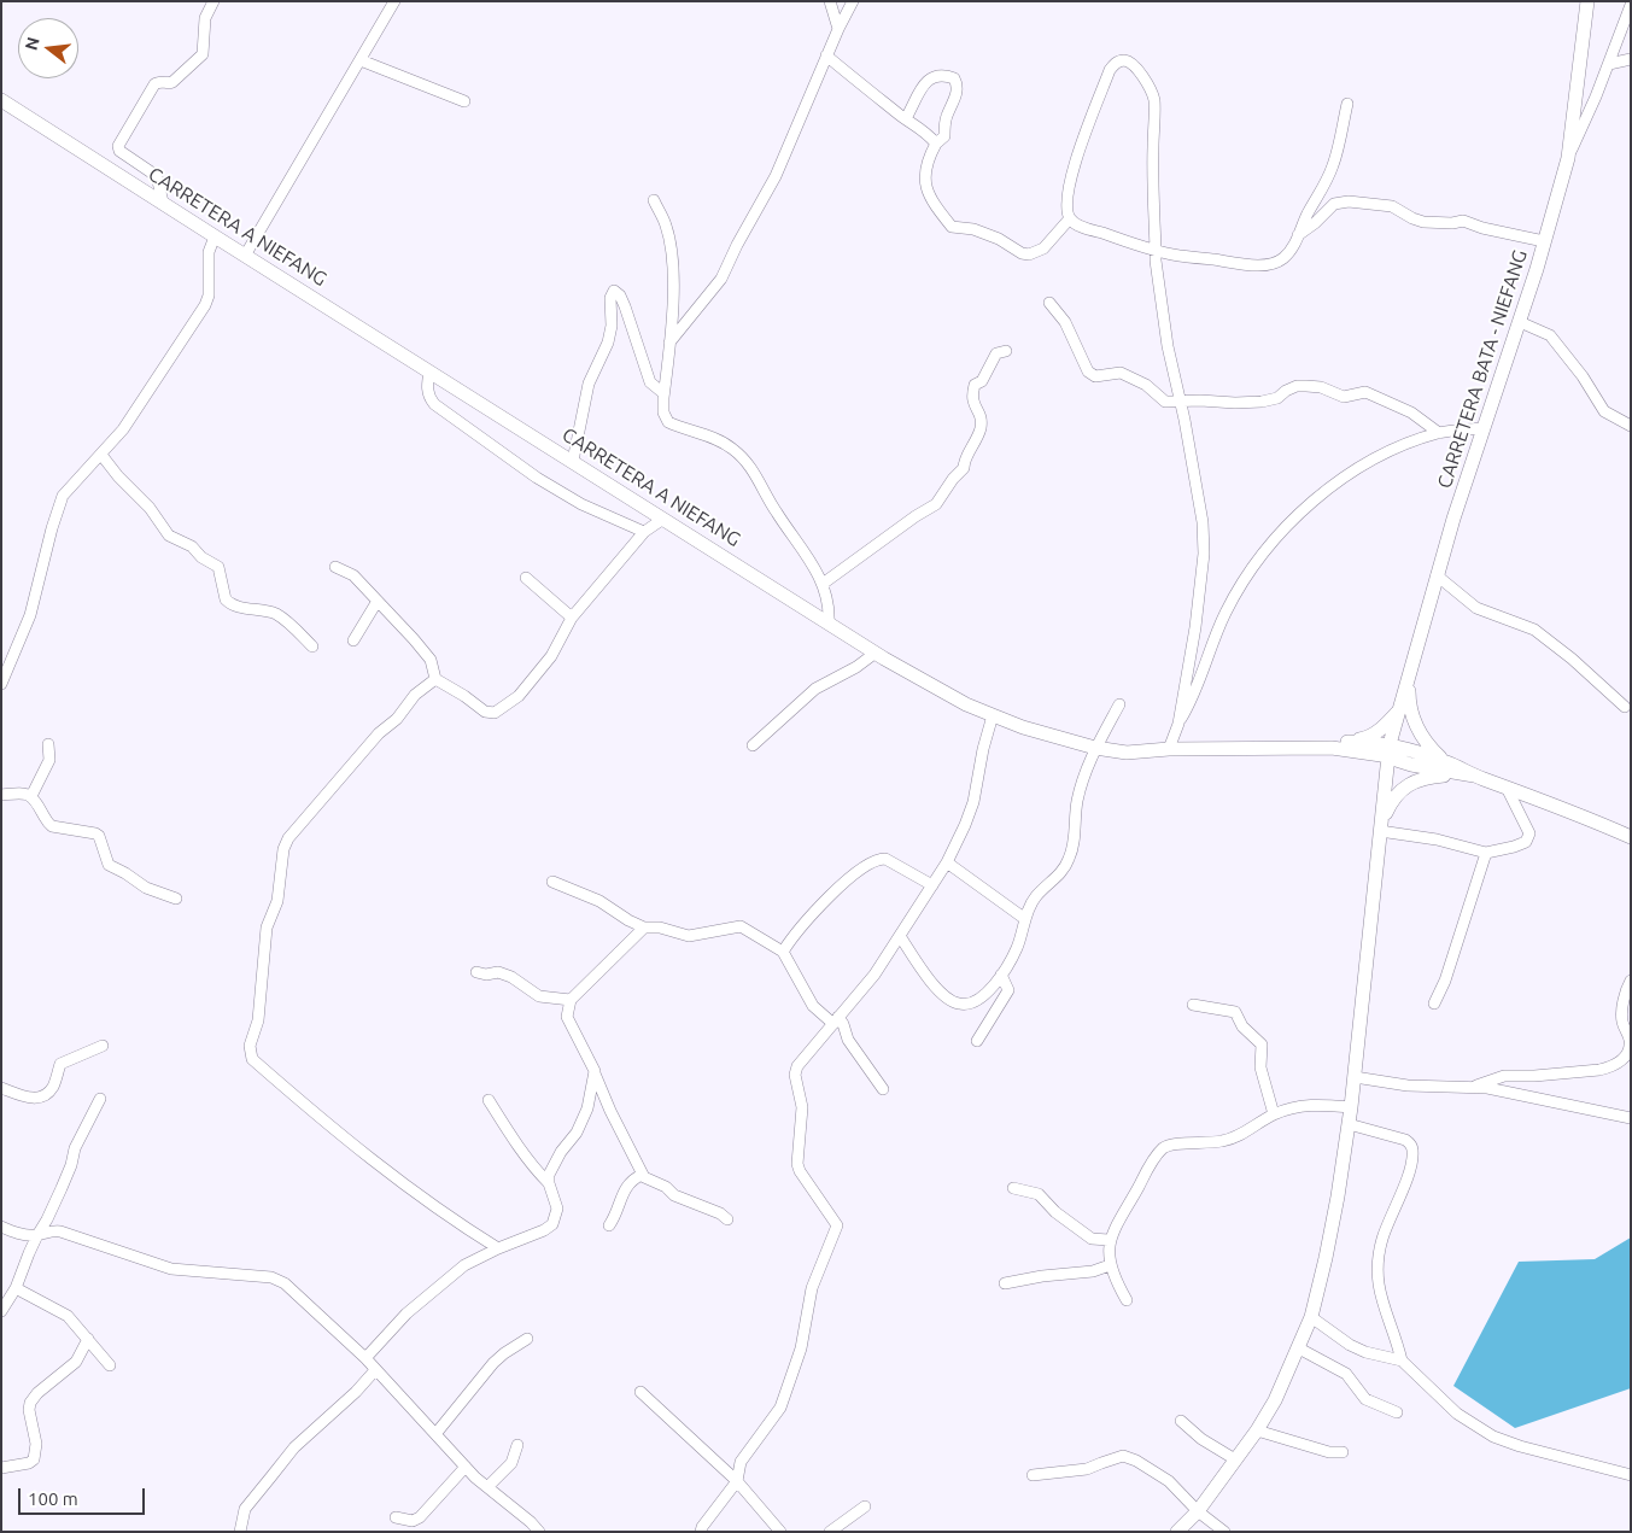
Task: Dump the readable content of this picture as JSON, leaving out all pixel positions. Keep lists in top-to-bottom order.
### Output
{
  "streets": {
    "main road": ["CARRETERA A NIEFANG", "CARRETERA BATA - NIEFANG"]
  },
  "scale_bar": "100 m",
  "north": "left"
}
